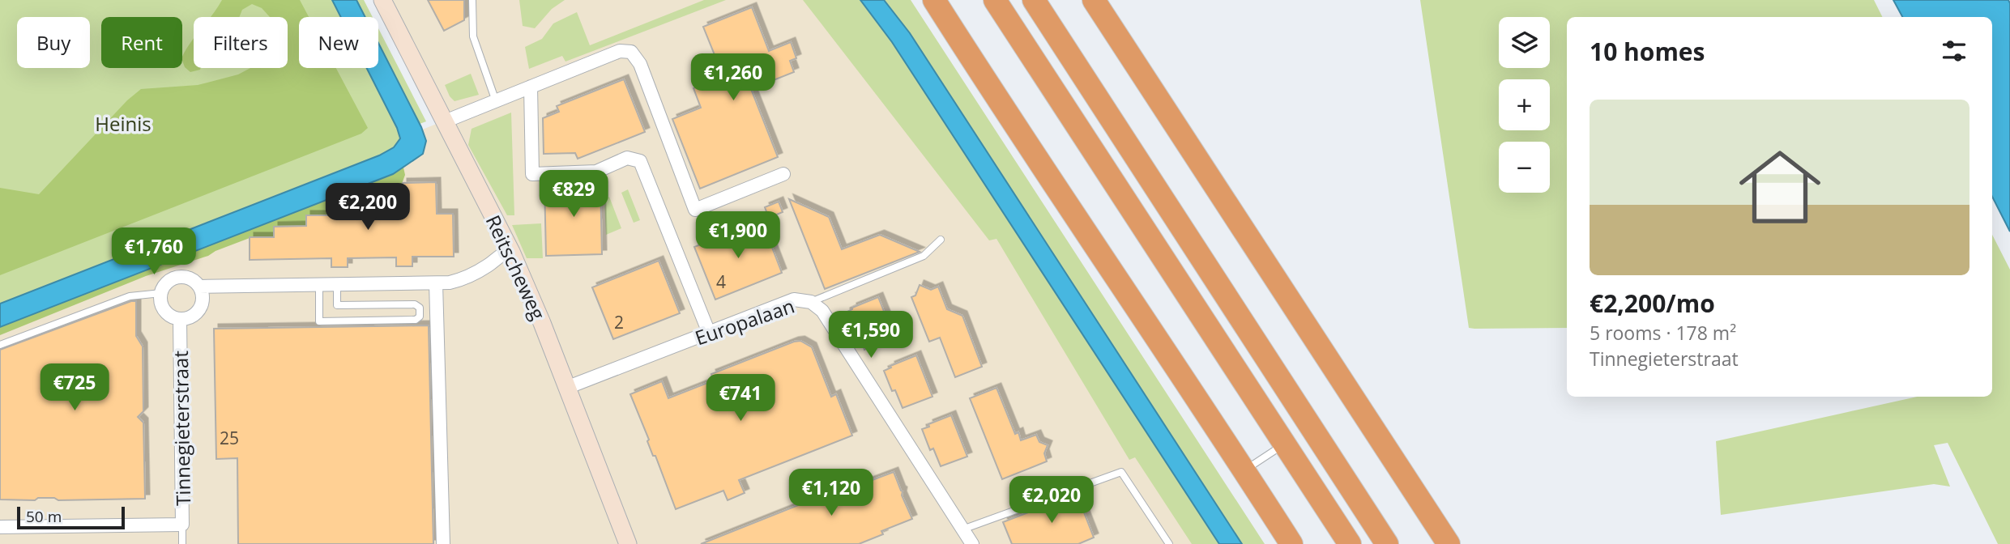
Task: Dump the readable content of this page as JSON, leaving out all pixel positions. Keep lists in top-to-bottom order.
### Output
{
  "streets": {
    "street": ["Reitscheweg", "Europalaan", "Tinnegieterstraat"]
  },
  "crossings": [
    ["Reitscheweg", "Europalaan"]
  ],
  "parks": ["Heinis"],
  "house_numbers": ["4", "2", "25"],
  "scale_bar": "50 m",
  "page": {
    "map_buttons": ["+", "−"],
    "chip": [
      "Buy",
      "Rent",
      "Filters",
      "New"
    ],
    "heading": "10 homes",
    "price": [
      "€1,260",
      "€829",
      "€2,200",
      "€1,900",
      "€1,760",
      "€1,590",
      "€725",
      "€741",
      "€1,120",
      "€2,020"
    ],
    "list": [
      {
        "name": "€2,200/mo",
        "note": "5 rooms · 178 m² · Tinnegieterstraat"
      }
    ],
    "scale": "50 m"
  }
}
